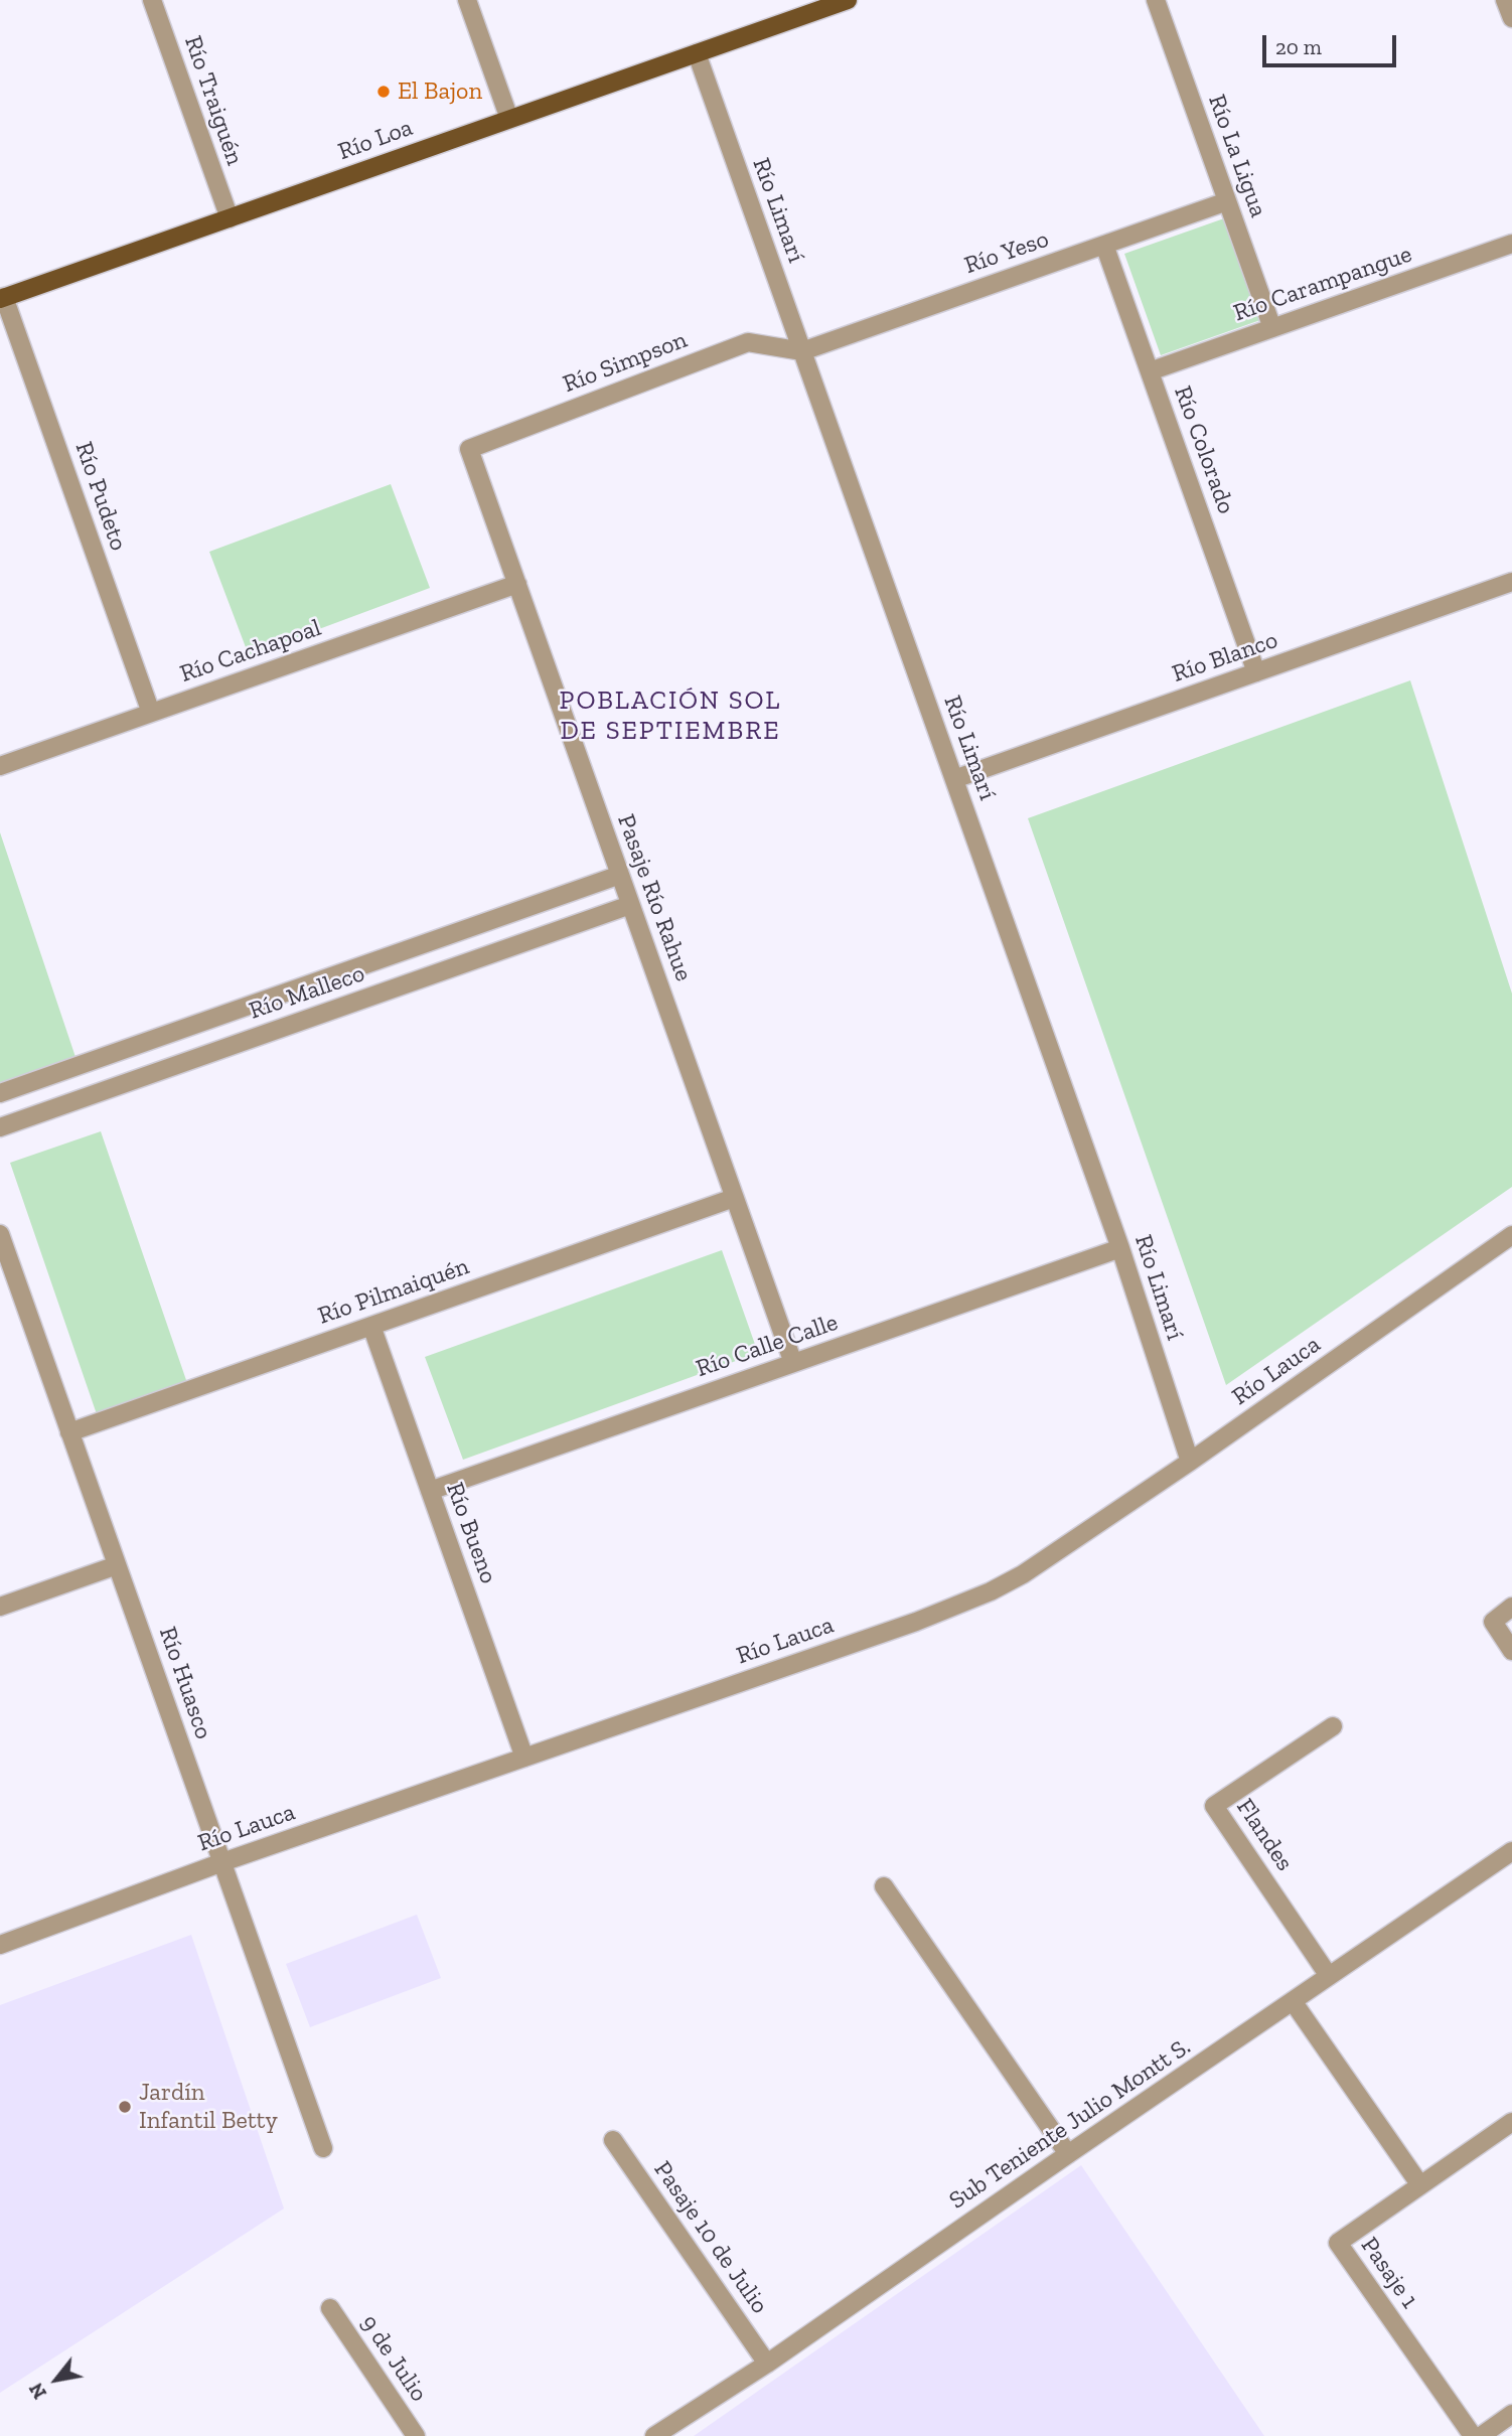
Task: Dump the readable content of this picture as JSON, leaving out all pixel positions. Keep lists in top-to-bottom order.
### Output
{
  "streets": {
    "main road": ["Río Loa"],
    "street": [
      "Río Traiguén",
      "Río La Ligua",
      "Río Limarí",
      "Río Yeso",
      "Río Carampangue",
      "Río Simpson",
      "Río Colorado",
      "Río Pudeto",
      "Río Cachapoal",
      "Río Blanco",
      "Pasaje Río Rahue",
      "Río Malleco",
      "Río Pilmaiquén",
      "Río Calle Calle",
      "Río Lauca",
      "Río Bueno",
      "Río Huasco",
      "Flandes",
      "Sub Teniente Julio Montt S.",
      "Pasaje 10 de Julio",
      "Pasaje 1",
      "9 de Julio"
    ]
  },
  "crossings": [
    ["Río Traiguén", "Río Loa"],
    ["Río Loa", "Río Limarí"],
    ["Río Loa", "Río Pudeto"],
    ["Río La Ligua", "Río Yeso"],
    ["Río La Ligua", "Río Carampangue"],
    ["Río Limarí", "Río Yeso"],
    ["Río Limarí", "Río Simpson"],
    ["Río Limarí", "Río Blanco"],
    ["Río Limarí", "Río Calle Calle"],
    ["Río Limarí", "Río Lauca"],
    ["Río Yeso", "Río Simpson"],
    ["Río Yeso", "Río Colorado"],
    ["Río Carampangue", "Río Colorado"],
    ["Río Simpson", "Pasaje Río Rahue"],
    ["Río Colorado", "Río Blanco"],
    ["Río Pudeto", "Río Cachapoal"],
    ["Río Cachapoal", "Pasaje Río Rahue"],
    ["Pasaje Río Rahue", "Río Malleco"],
    ["Pasaje Río Rahue", "Río Pilmaiquén"],
    ["Pasaje Río Rahue", "Río Calle Calle"],
    ["Río Pilmaiquén", "Río Bueno"],
    ["Río Pilmaiquén", "Río Huasco"],
    ["Río Calle Calle", "Río Bueno"],
    ["Río Lauca", "Río Bueno"],
    ["Río Lauca", "Río Huasco"],
    ["Flandes", "Sub Teniente Julio Montt S."],
    ["Sub Teniente Julio Montt S.", "Pasaje 10 de Julio"]
  ],
  "districts": ["POBLACIÓN SOL DE SEPTIEMBRE"],
  "places": ["El Bajon", "Jardín Infantil Betty"],
  "scale_bar": "20 m",
  "north": "bottom left"
}
